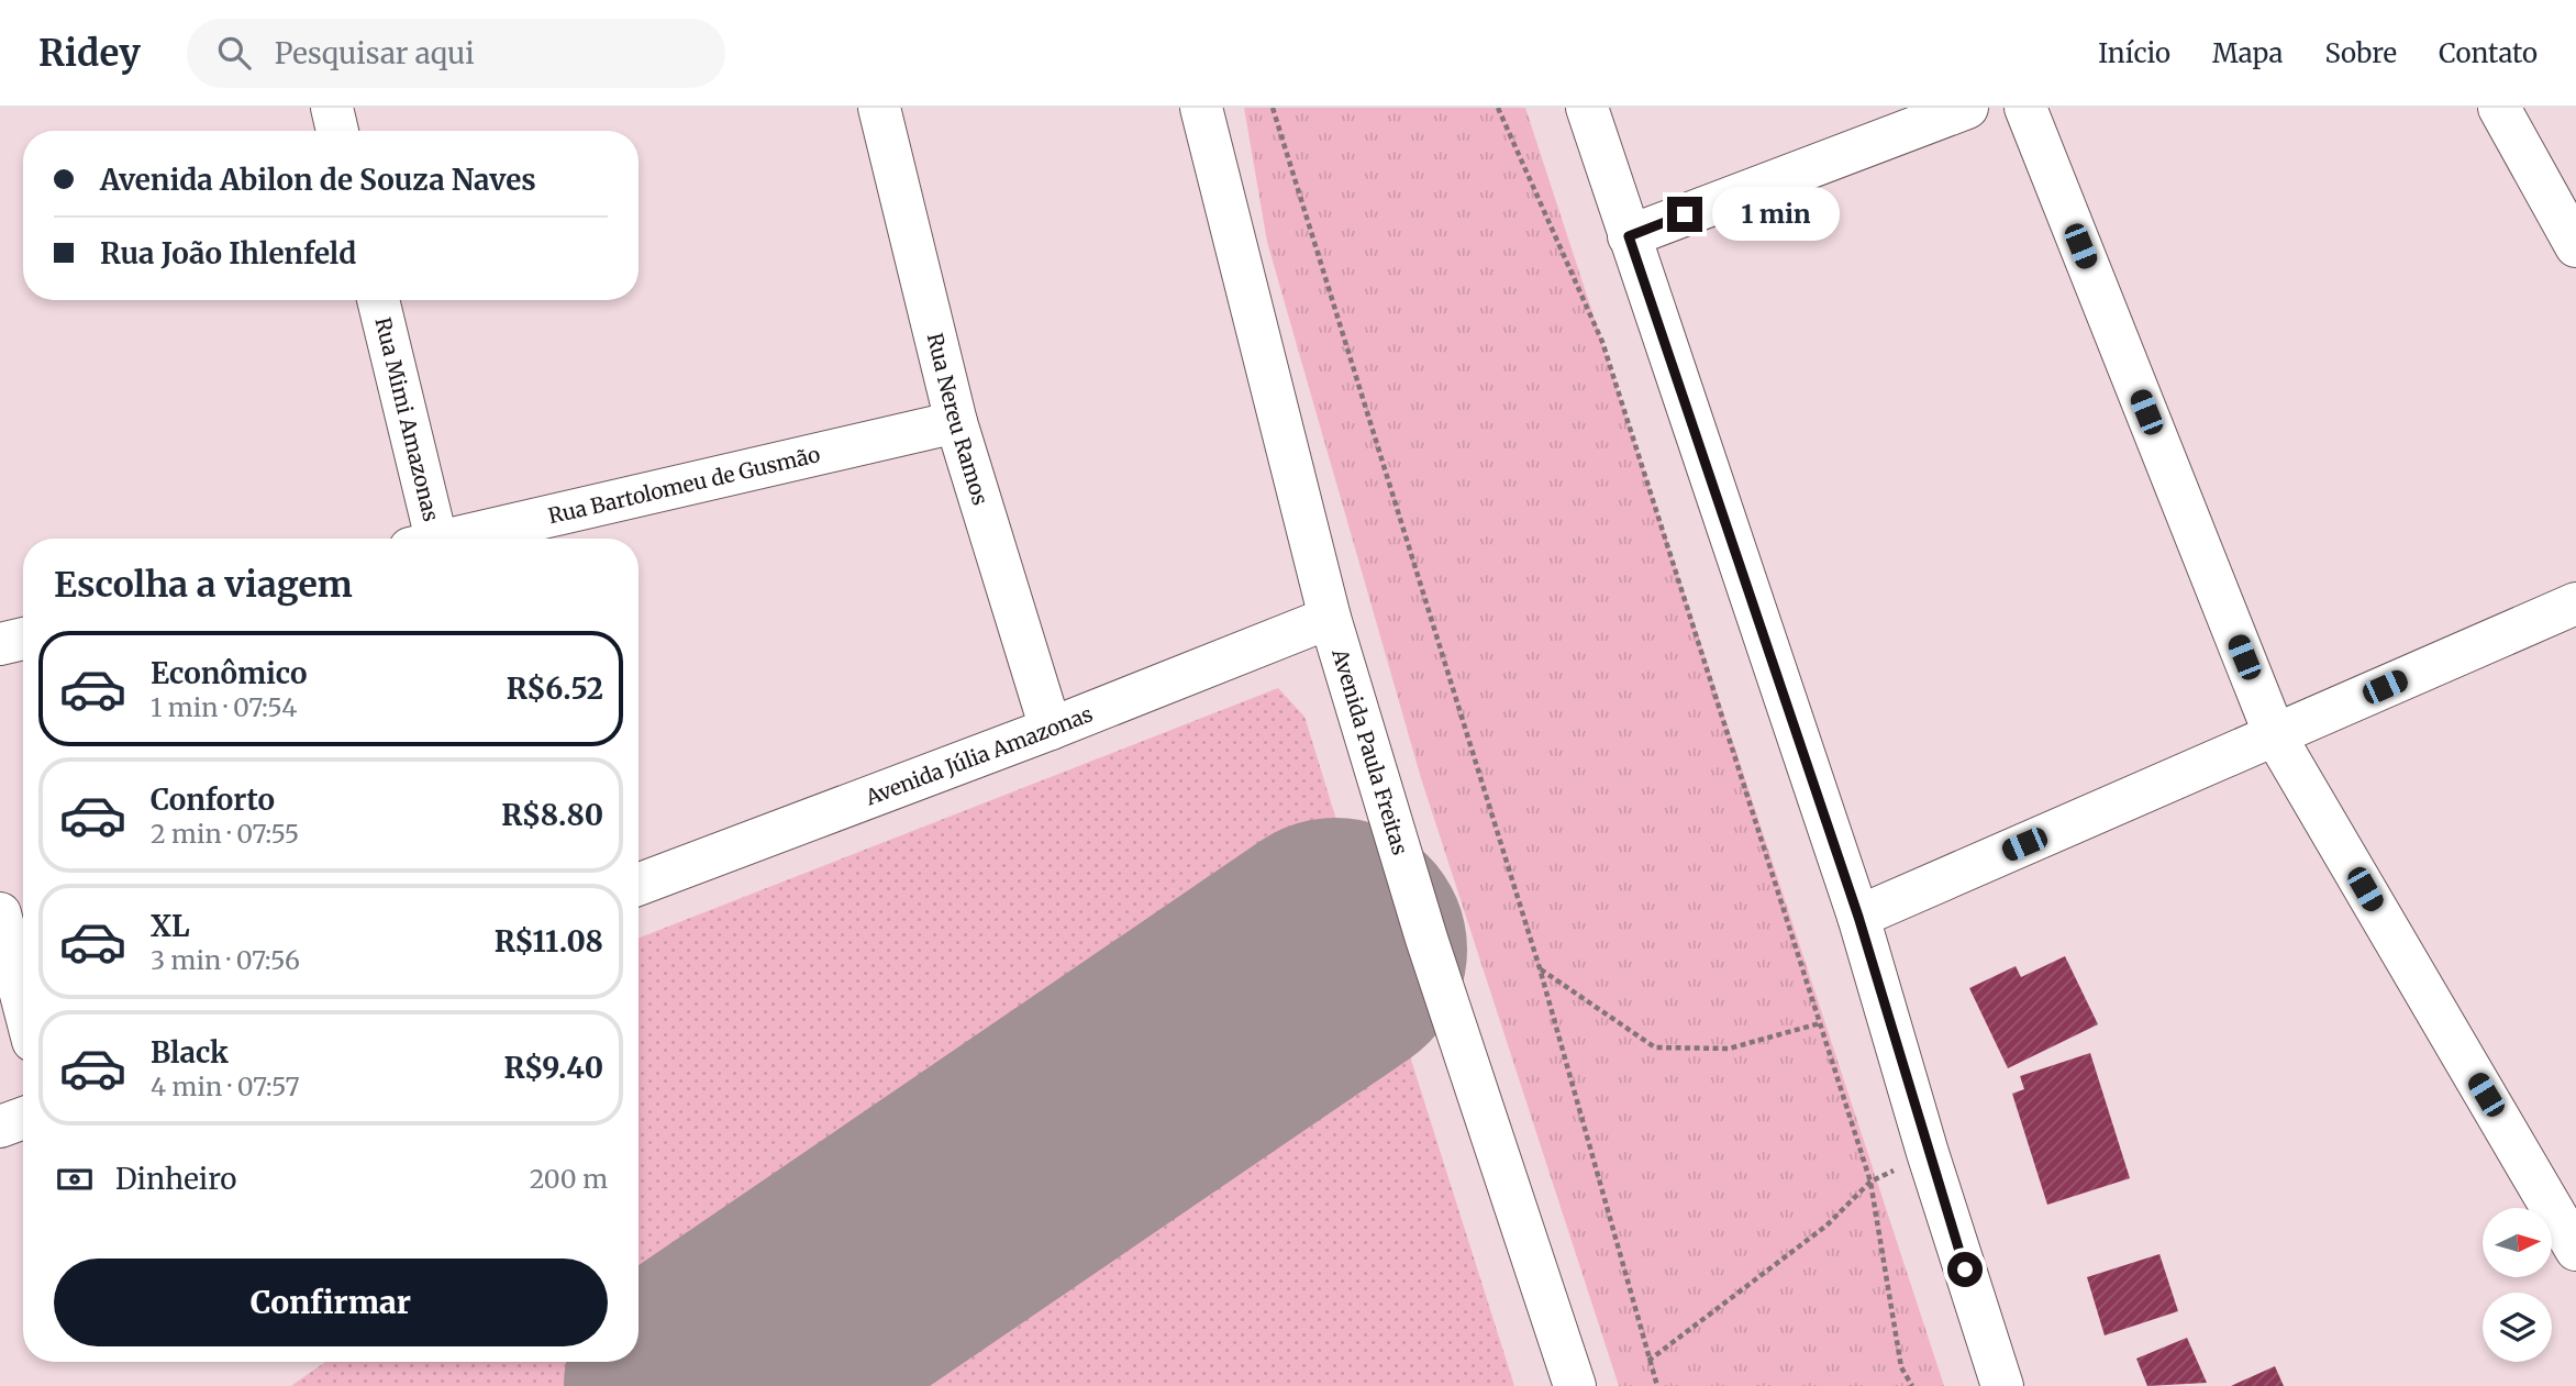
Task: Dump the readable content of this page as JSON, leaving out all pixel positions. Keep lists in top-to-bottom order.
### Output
{
  "streets": {
    "street": [
      "Rua Mimi Amazonas",
      "Rua Nereu Ramos",
      "Rua Bartolomeu de Gusmão",
      "Avenida Paula Freitas",
      "Avenida Júlia Amazonas"
    ]
  },
  "crossings": [
    ["Rua Nereu Ramos", "Rua Bartolomeu de Gusmão"],
    ["Rua Nereu Ramos", "Avenida Júlia Amazonas"],
    ["Avenida Paula Freitas", "Avenida Júlia Amazonas"]
  ],
  "north": "right",
  "page": {
    "header": "Ridey",
    "search": "Pesquisar aqui",
    "nav": [
      "Início",
      "Mapa",
      "Sobre",
      "Contato"
    ],
    "banner": ["Avenida Abilon de Souza Naves", "Rua João Ihlenfeld"],
    "bubble": "1 min",
    "heading": "Escolha a viagem",
    "list": [
      {
        "name": "Econômico",
        "note": "1 min · 07:54",
        "value": "R$6.52"
      },
      {
        "name": "Conforto",
        "note": "2 min · 07:55",
        "value": "R$8.80"
      },
      {
        "name": "XL",
        "note": "3 min · 07:56",
        "value": "R$11.08"
      },
      {
        "name": "Black",
        "note": "4 min · 07:57",
        "value": "R$9.40"
      }
    ],
    "pay": ["Dinheiro", "200 m"],
    "buttons": "Confirmar"
  }
}
